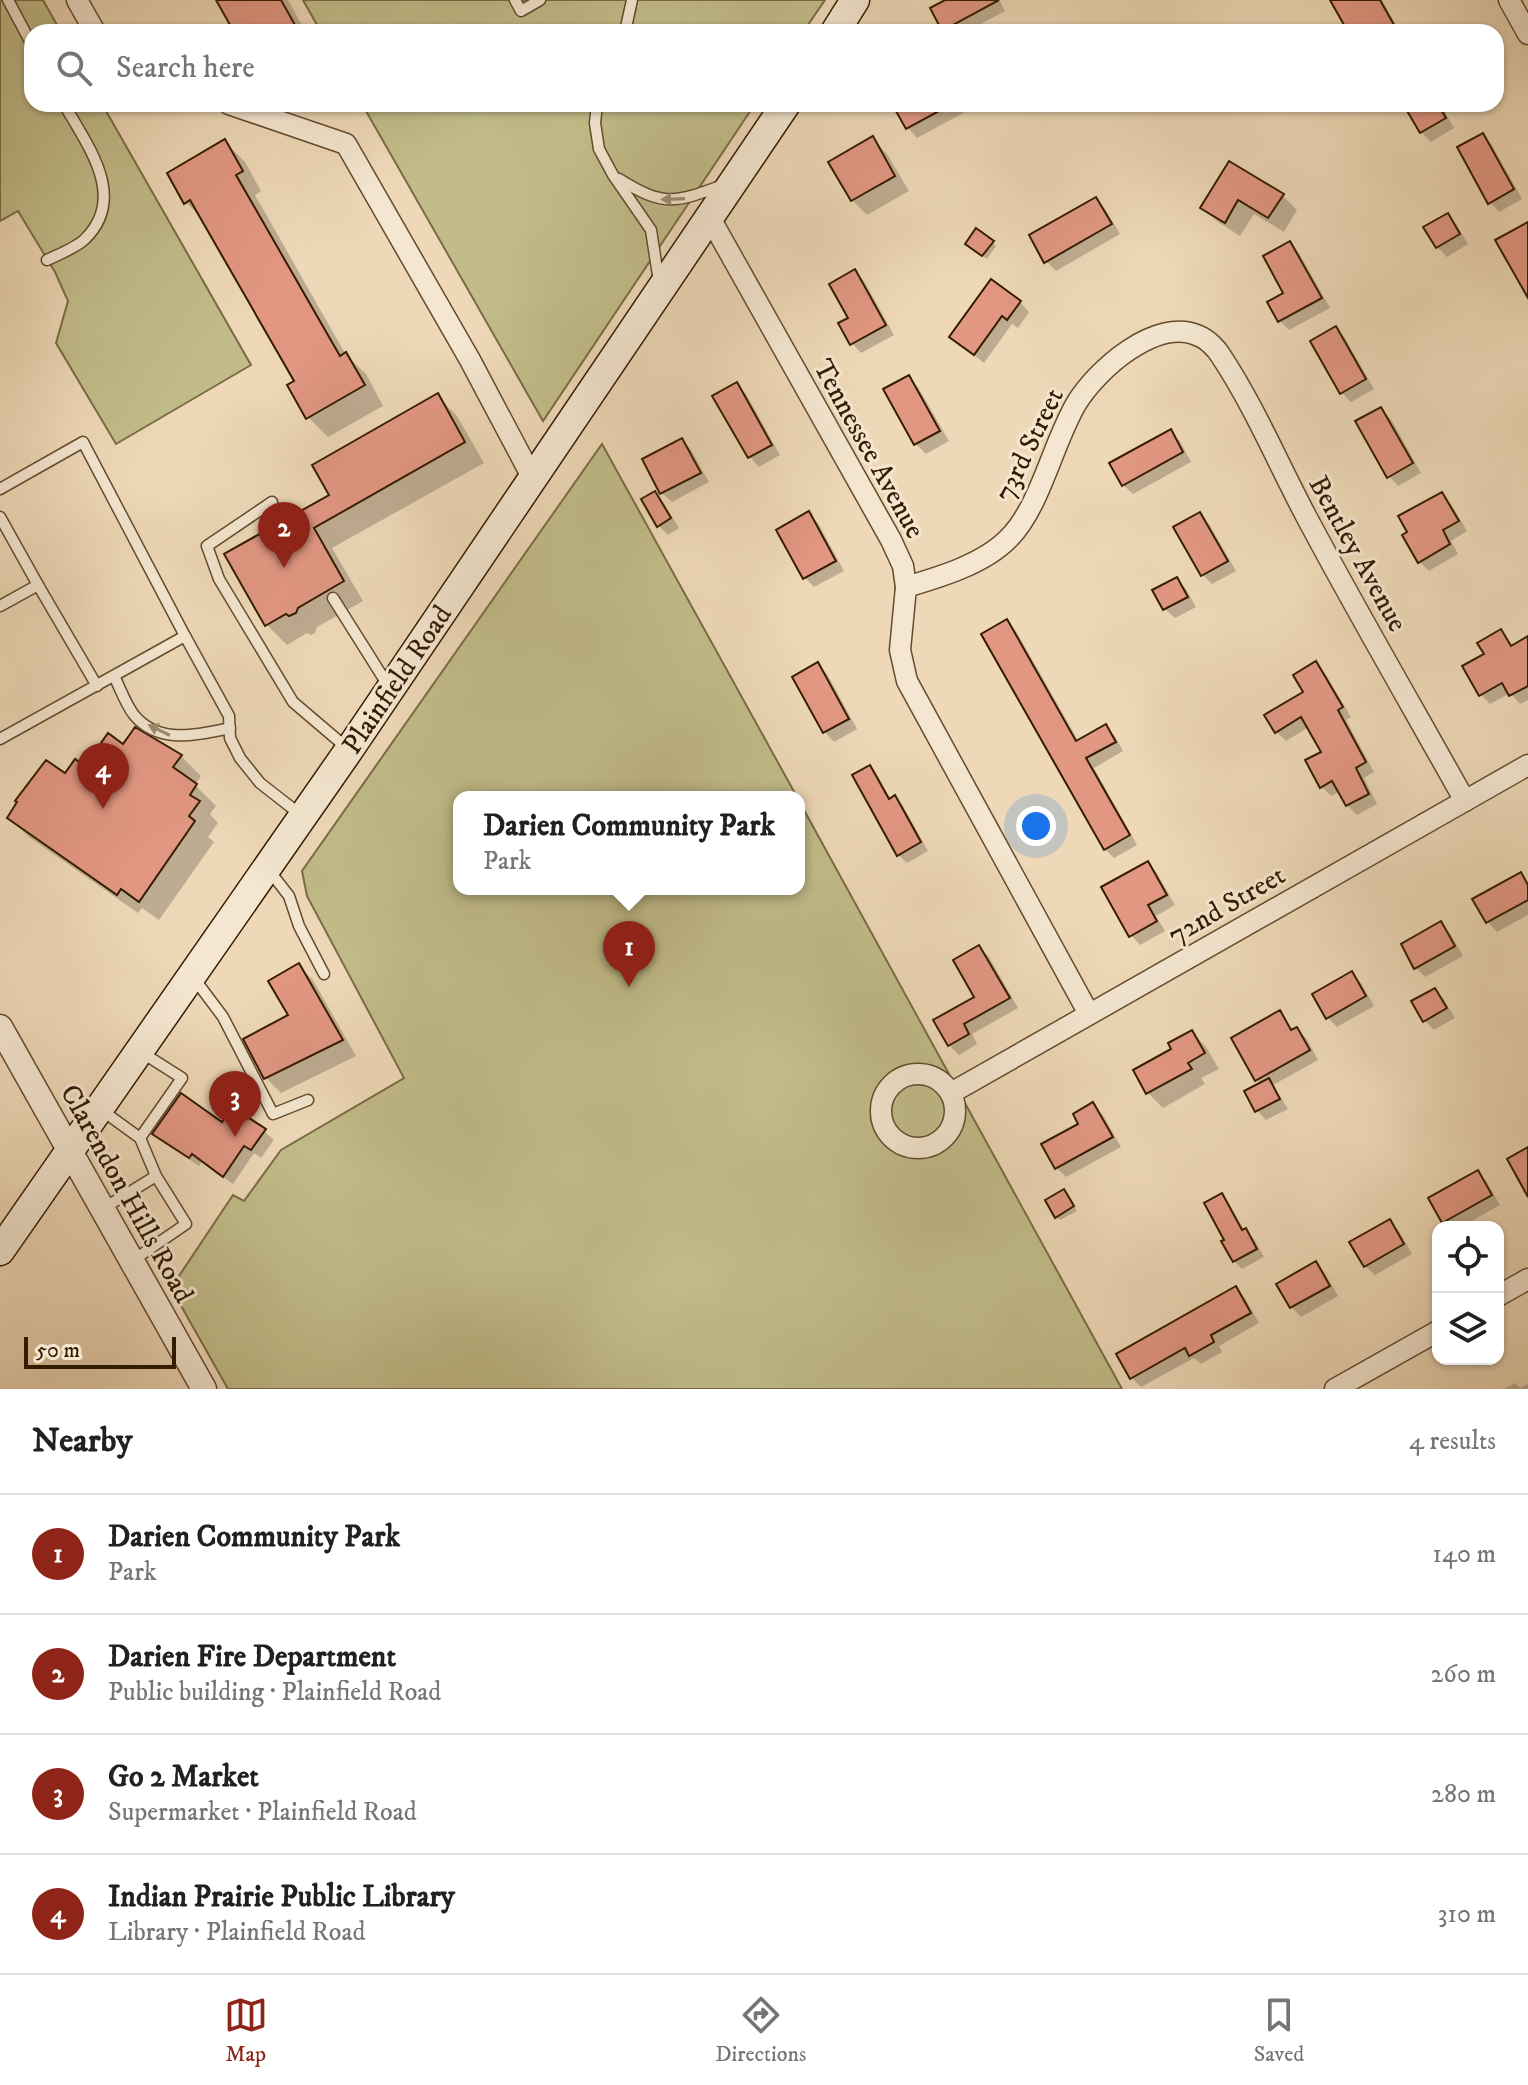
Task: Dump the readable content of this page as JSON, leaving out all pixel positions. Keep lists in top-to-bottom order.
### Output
{
  "streets": {
    "main road": ["Plainfield Road"],
    "street": [
      "73rd Street",
      "Tennessee Avenue",
      "Bentley Avenue",
      "72nd Street",
      "Clarendon Hills Road"
    ]
  },
  "crossings": [
    ["73rd Street", "Tennessee Avenue"],
    ["73rd Street", "Bentley Avenue"],
    ["Tennessee Avenue", "Plainfield Road"],
    ["Tennessee Avenue", "72nd Street"],
    ["Bentley Avenue", "72nd Street"],
    ["Plainfield Road", "Clarendon Hills Road"]
  ],
  "scale_bar": "50 m",
  "page": {
    "search": "Search here",
    "pins": [
      "2",
      "4",
      "1",
      "3"
    ],
    "popup": ["Darien Community Park", "Park"],
    "scale": "50 m",
    "heading": ["Nearby", "4 results"],
    "list": [
      {
        "mark": "1",
        "name": "Darien Community Park",
        "note": "Park",
        "value": "140 m"
      },
      {
        "mark": "2",
        "name": "Darien Fire Department",
        "note": "Public building · Plainfield Road",
        "value": "260 m"
      },
      {
        "mark": "3",
        "name": "Go 2 Market",
        "note": "Supermarket · Plainfield Road",
        "value": "280 m"
      },
      {
        "mark": "4",
        "name": "Indian Prairie Public Library",
        "note": "Library · Plainfield Road",
        "value": "310 m"
      }
    ],
    "nav": ["Map", "Directions", "Saved"]
  }
}
